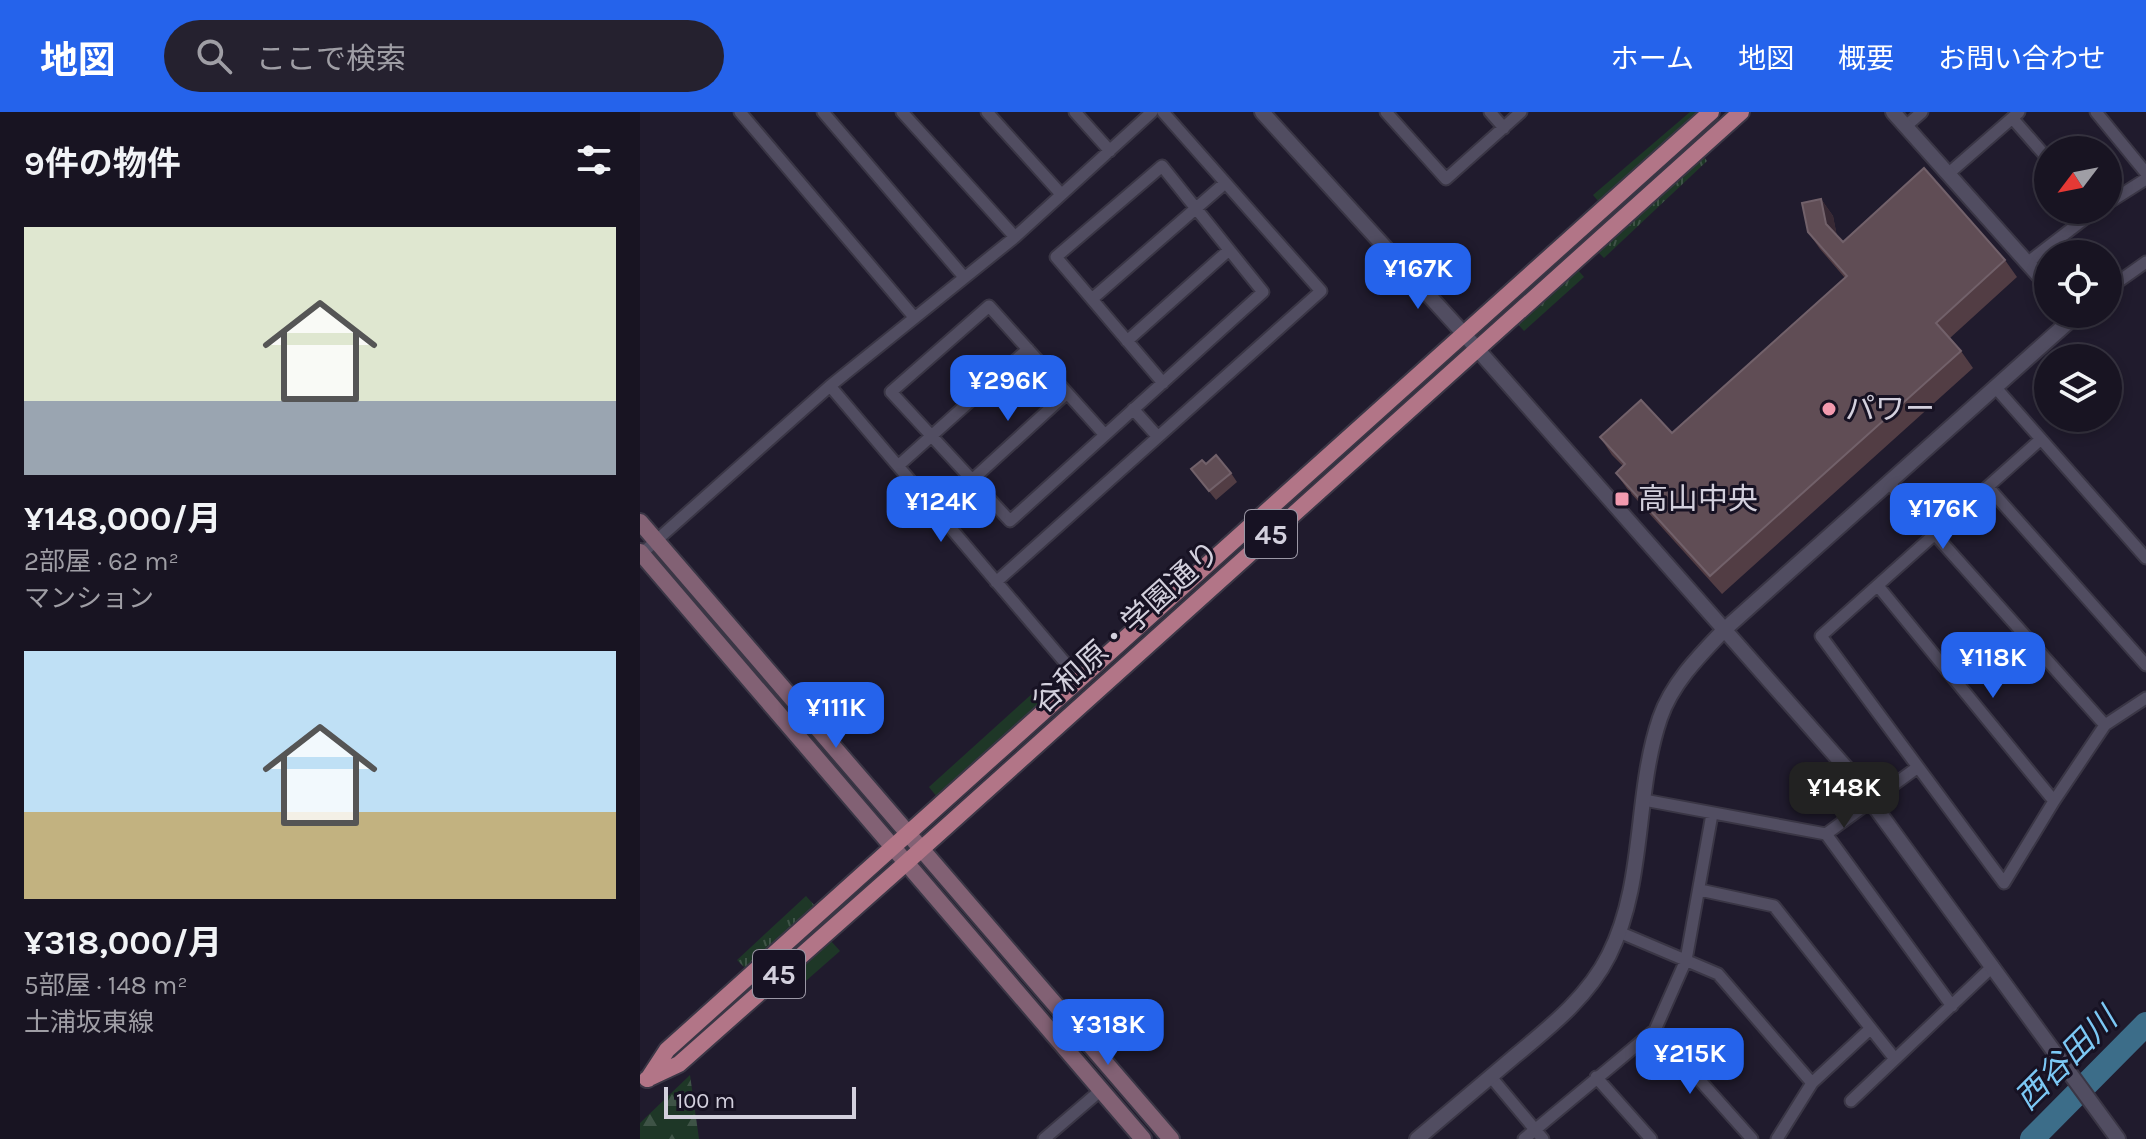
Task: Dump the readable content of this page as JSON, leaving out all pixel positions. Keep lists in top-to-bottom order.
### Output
{
  "streets": {
    "main road": ["45", "谷和原・学園通り"]
  },
  "crossings": [
    ["45", "谷和原・学園通り"]
  ],
  "water": ["西谷田川"],
  "places": {
    "other": ["パワー"],
    "transit": ["高山中央"]
  },
  "scale_bar": "100 m",
  "north": "bottom left",
  "page": {
    "header": "地図",
    "search": "ここで検索",
    "nav": [
      "ホーム",
      "地図",
      "概要",
      "お問い合わせ"
    ],
    "heading": "9件の物件",
    "list": [
      {
        "name": "¥148,000/月",
        "note": "2部屋 · 62 m² · マンション"
      },
      {
        "name": "¥318,000/月",
        "note": "5部屋 · 148 m² · 土浦坂東線"
      }
    ],
    "price": [
      "¥167K",
      "¥296K",
      "¥124K",
      "¥176K",
      "¥118K",
      "¥111K",
      "¥148K",
      "¥318K",
      "¥215K"
    ],
    "scale": "100 m"
  }
}
